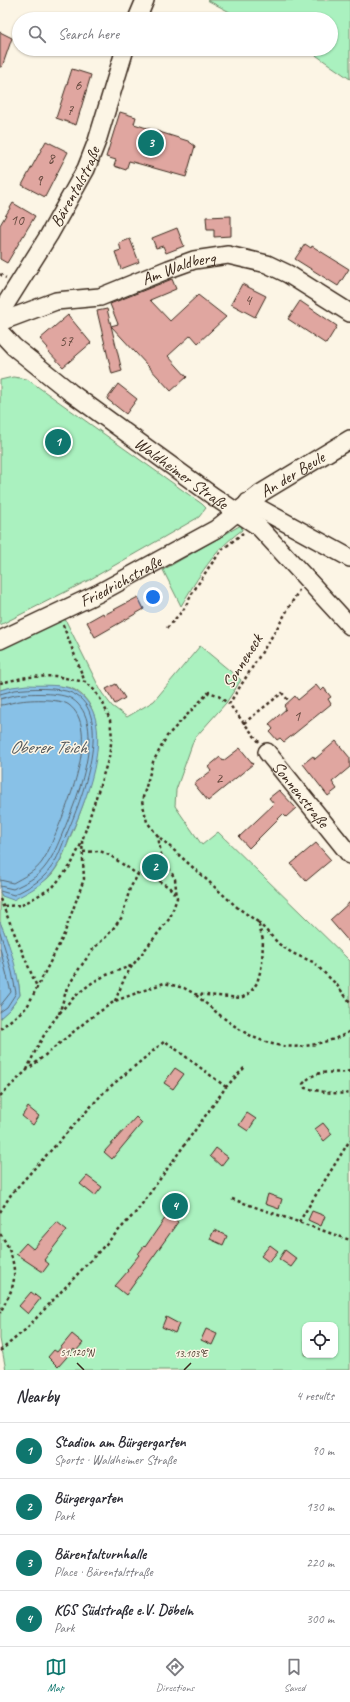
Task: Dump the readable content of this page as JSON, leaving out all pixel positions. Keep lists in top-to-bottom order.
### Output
{
  "streets": {
    "street": [
      "Bärentalstraße",
      "Am Waldberg",
      "Waldheimer Straße",
      "An der Beule",
      "Friedrichstraße",
      "Sonnenstraße"
    ],
    "path": ["Sonneneck"]
  },
  "crossings": [
    ["Waldheimer Straße", "An der Beule"],
    ["Waldheimer Straße", "Friedrichstraße"],
    ["Waldheimer Straße", "Sonneneck"],
    ["An der Beule", "Friedrichstraße"],
    ["Sonneneck", "Sonnenstraße"]
  ],
  "water": ["Oberer Teich"],
  "house_numbers": [
    "6",
    "7",
    "8",
    "9",
    "10",
    "4",
    "57",
    "1",
    "2"
  ],
  "page": {
    "search": "Search here",
    "pins": [
      "3",
      "1",
      "2",
      "4"
    ],
    "heading": ["Nearby", "4 results"],
    "list": [
      {
        "mark": "1",
        "name": "Stadion am Bürgergarten",
        "note": "Sports · Waldheimer Straße",
        "value": "90 m"
      },
      {
        "mark": "2",
        "name": "Bürgergarten",
        "note": "Park",
        "value": "130 m"
      },
      {
        "mark": "3",
        "name": "Bärentalturnhalle",
        "note": "Place · Bärentalstraße",
        "value": "220 m"
      },
      {
        "mark": "4",
        "name": "KGS Südstraße e.V. Döbeln",
        "note": "Park",
        "value": "300 m"
      }
    ],
    "nav": ["Map", "Directions", "Saved"]
  },
  "coordinates": ["51.120°N", "13.103°E"]
}
